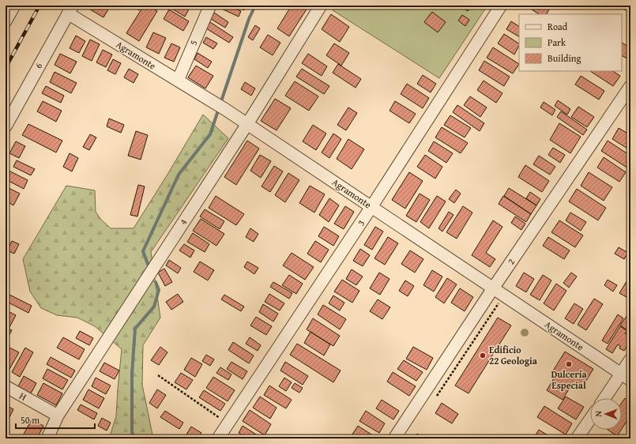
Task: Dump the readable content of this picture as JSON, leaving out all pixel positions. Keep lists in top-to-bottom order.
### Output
{
  "streets": {
    "street": [
      "5",
      "Agramonte",
      "6",
      "4",
      "3",
      "2",
      "H"
    ]
  },
  "crossings": [
    ["5", "Agramonte"],
    ["Agramonte", "6"],
    ["Agramonte", "4"],
    ["Agramonte", "3"],
    ["Agramonte", "2"],
    ["4", "H"]
  ],
  "places": ["Edificio 22 Geologia", "Dulcería Especial"],
  "legend": ["Road", "Park", "Building"],
  "scale_bar": "50 m",
  "north": "left"
}
